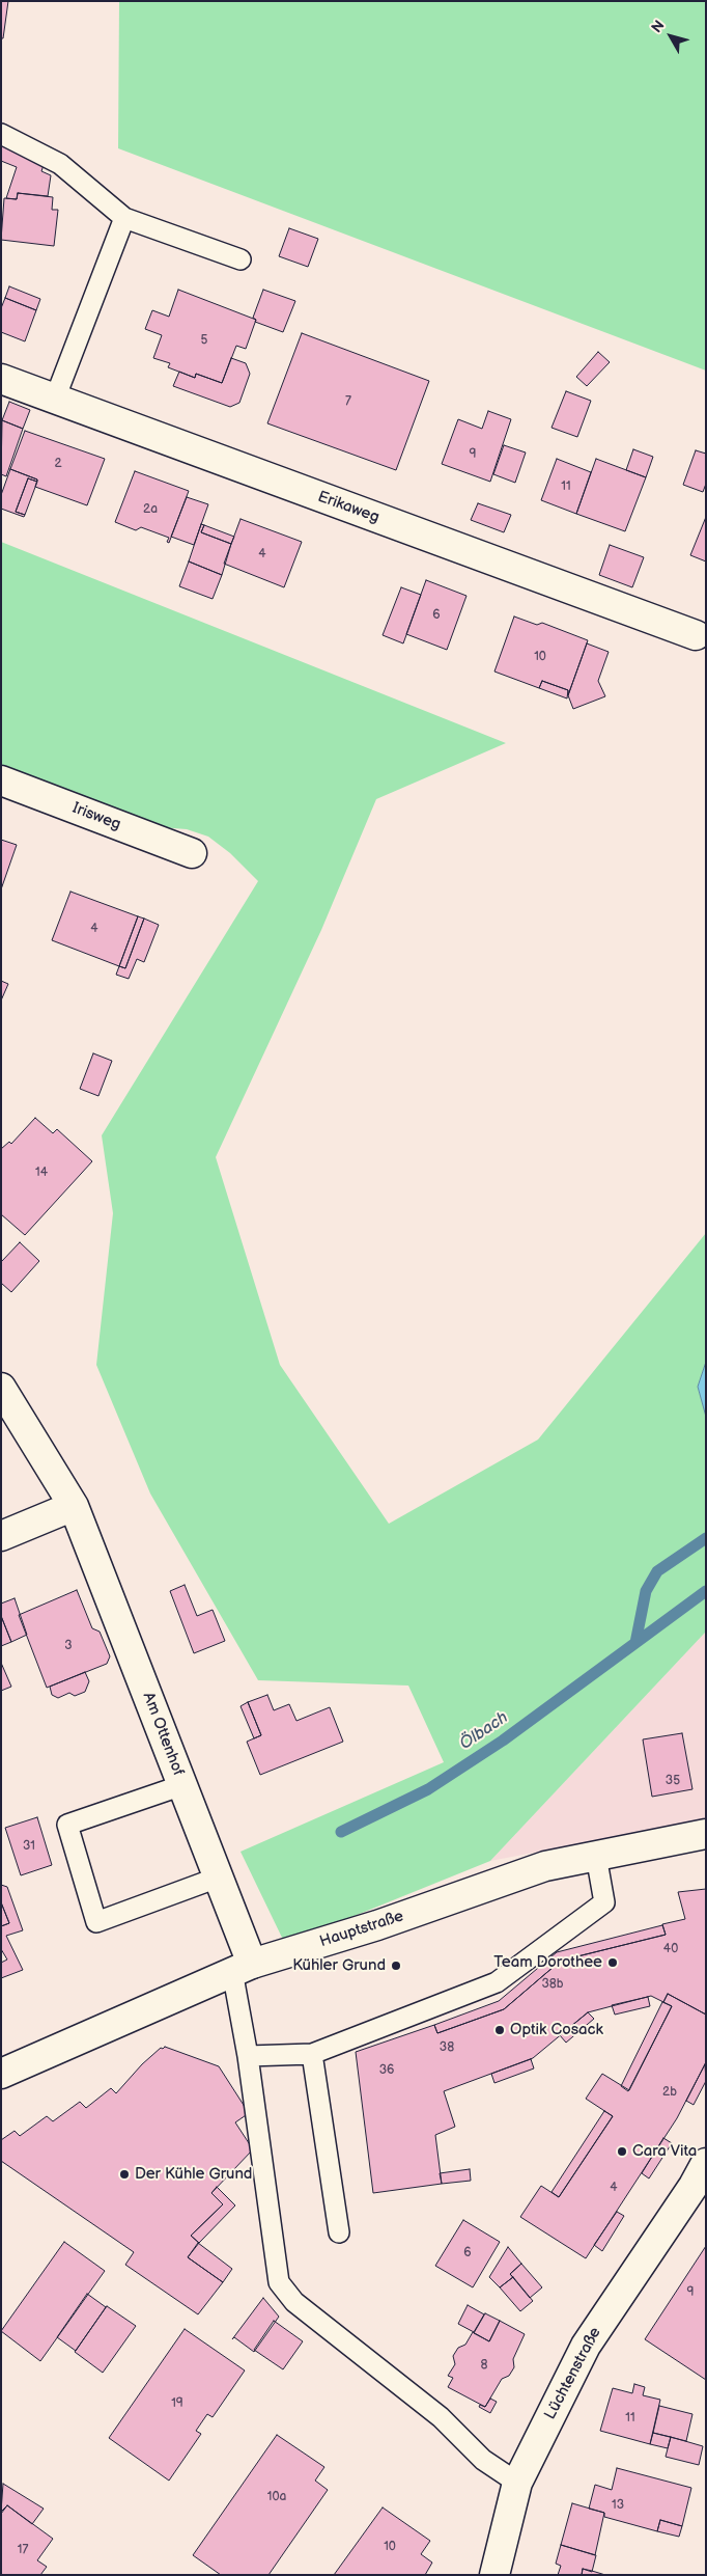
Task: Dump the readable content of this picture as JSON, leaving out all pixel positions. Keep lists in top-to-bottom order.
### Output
{
  "streets": {
    "street": [
      "Erikaweg",
      "Irisweg",
      "Am Ottenhof",
      "Hauptstraße",
      "Lüchtenstraße"
    ]
  },
  "crossings": [
    ["Am Ottenhof", "Hauptstraße"]
  ],
  "water": ["Ölbach"],
  "places": [
    "Team Dorothee",
    "Kühler Grund",
    "Optik Cosack",
    "Cara Vita",
    "Der Kühle Grund"
  ],
  "house_numbers": [
    "5",
    "7",
    "9",
    "2",
    "11",
    "2a",
    "4",
    "6",
    "10",
    "4",
    "14",
    "3",
    "35",
    "31",
    "40",
    "38b",
    "38",
    "36",
    "2b",
    "4",
    "6",
    "9",
    "8",
    "19",
    "11",
    "10a",
    "13",
    "10",
    "17"
  ],
  "north": "top left"
}
